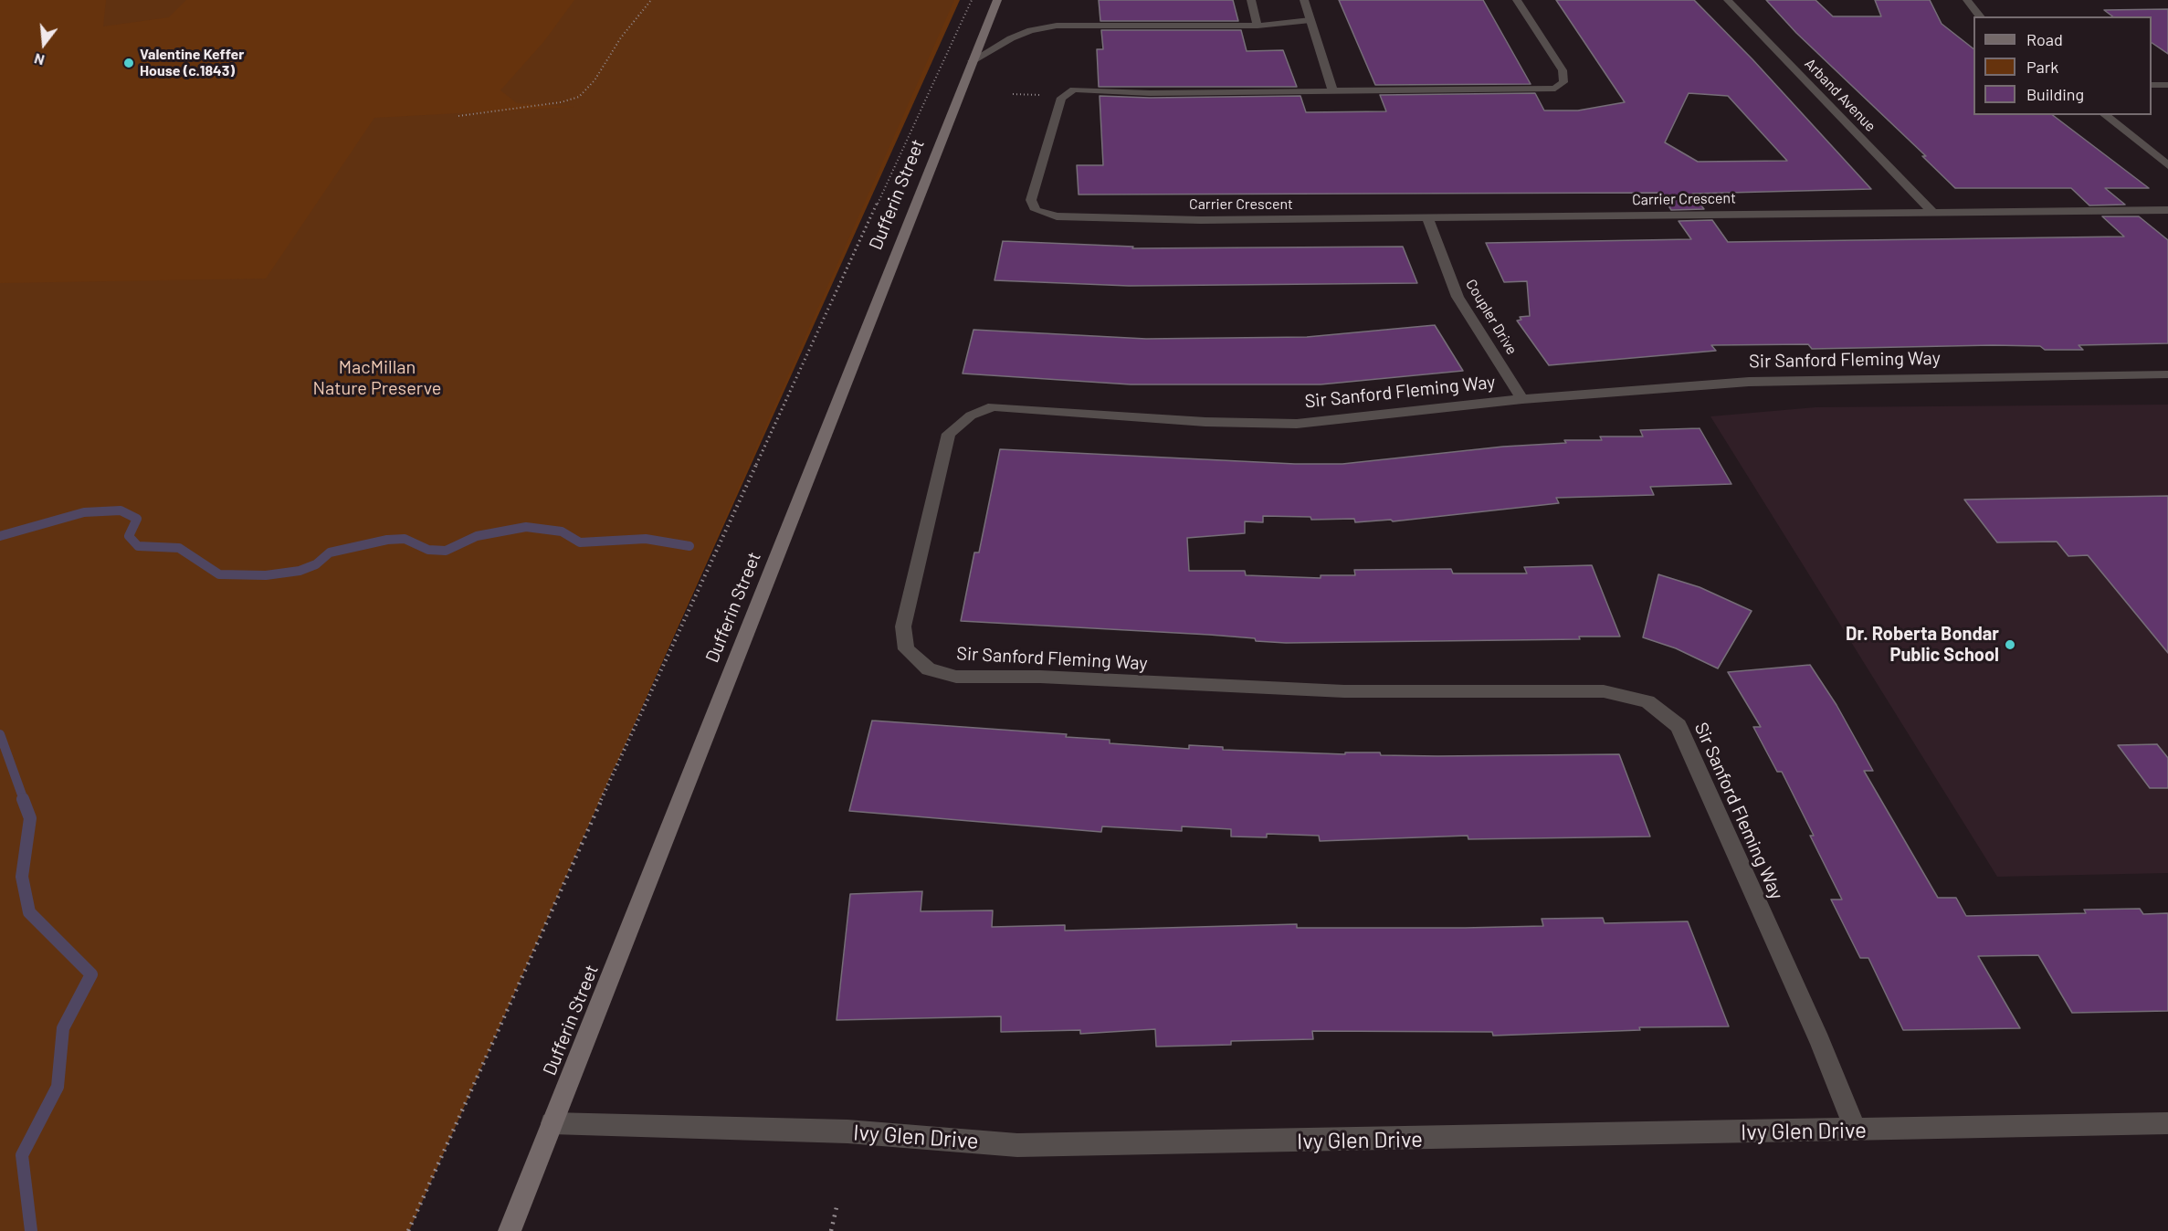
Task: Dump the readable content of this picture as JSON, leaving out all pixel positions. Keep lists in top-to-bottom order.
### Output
{
  "streets": {
    "main road": ["Dufferin Street"],
    "street": [
      "Arband Avenue",
      "Carrier Crescent",
      "Coupler Drive",
      "Sir Sanford Fleming Way",
      "Ivy Glen Drive"
    ]
  },
  "crossings": [
    ["Arband Avenue", "Carrier Crescent"],
    ["Dufferin Street", "Ivy Glen Drive"],
    ["Carrier Crescent", "Coupler Drive"],
    ["Coupler Drive", "Sir Sanford Fleming Way"],
    ["Sir Sanford Fleming Way", "Ivy Glen Drive"]
  ],
  "parks": ["MacMillan Nature Preserve"],
  "places": ["Valentine Keffer House (c.1843)", "Dr. Roberta Bondar Public School"],
  "legend": ["Road", "Park", "Building"],
  "north": "bottom"
}
